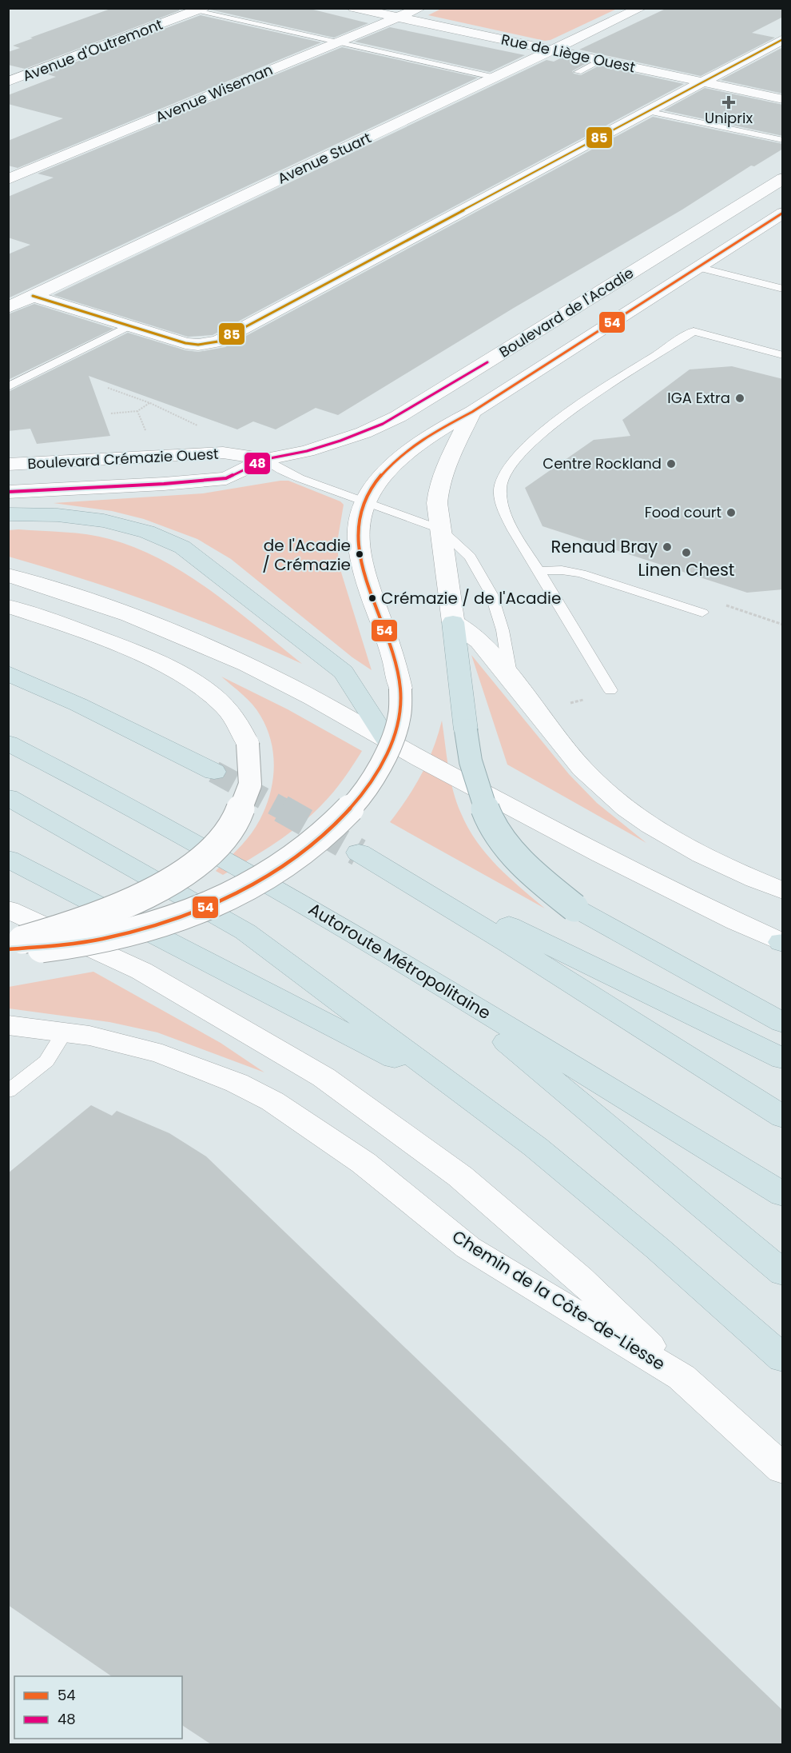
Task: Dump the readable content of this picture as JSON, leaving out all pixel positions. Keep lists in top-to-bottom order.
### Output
{
  "streets": {
    "highway": ["Autoroute Métropolitaine"],
    "main road": [
      "Avenue d'Outremont",
      "Rue de Liège Ouest",
      "Avenue Wiseman",
      "Avenue Stuart",
      "Boulevard de l'Acadie",
      "Boulevard Crémazie Ouest",
      "Chemin de la Côte-de-Liesse"
    ]
  },
  "crossings": [
    ["Rue de Liège Ouest", "Avenue Wiseman"],
    ["Rue de Liège Ouest", "Avenue Stuart"],
    ["Boulevard de l'Acadie", "Boulevard Crémazie Ouest"]
  ],
  "places": {
    "health": ["Uniprix"],
    "other": [
      "IGA Extra",
      "Centre Rockland",
      "Food court",
      "Renaud Bray",
      "Linen Chest",
      "de l'Acadie / Crémazie",
      "Crémazie / de l'Acadie"
    ]
  },
  "lines": ["transit line 85", "transit line 54", "transit line 48"],
  "legend": ["54", "48"]
}
